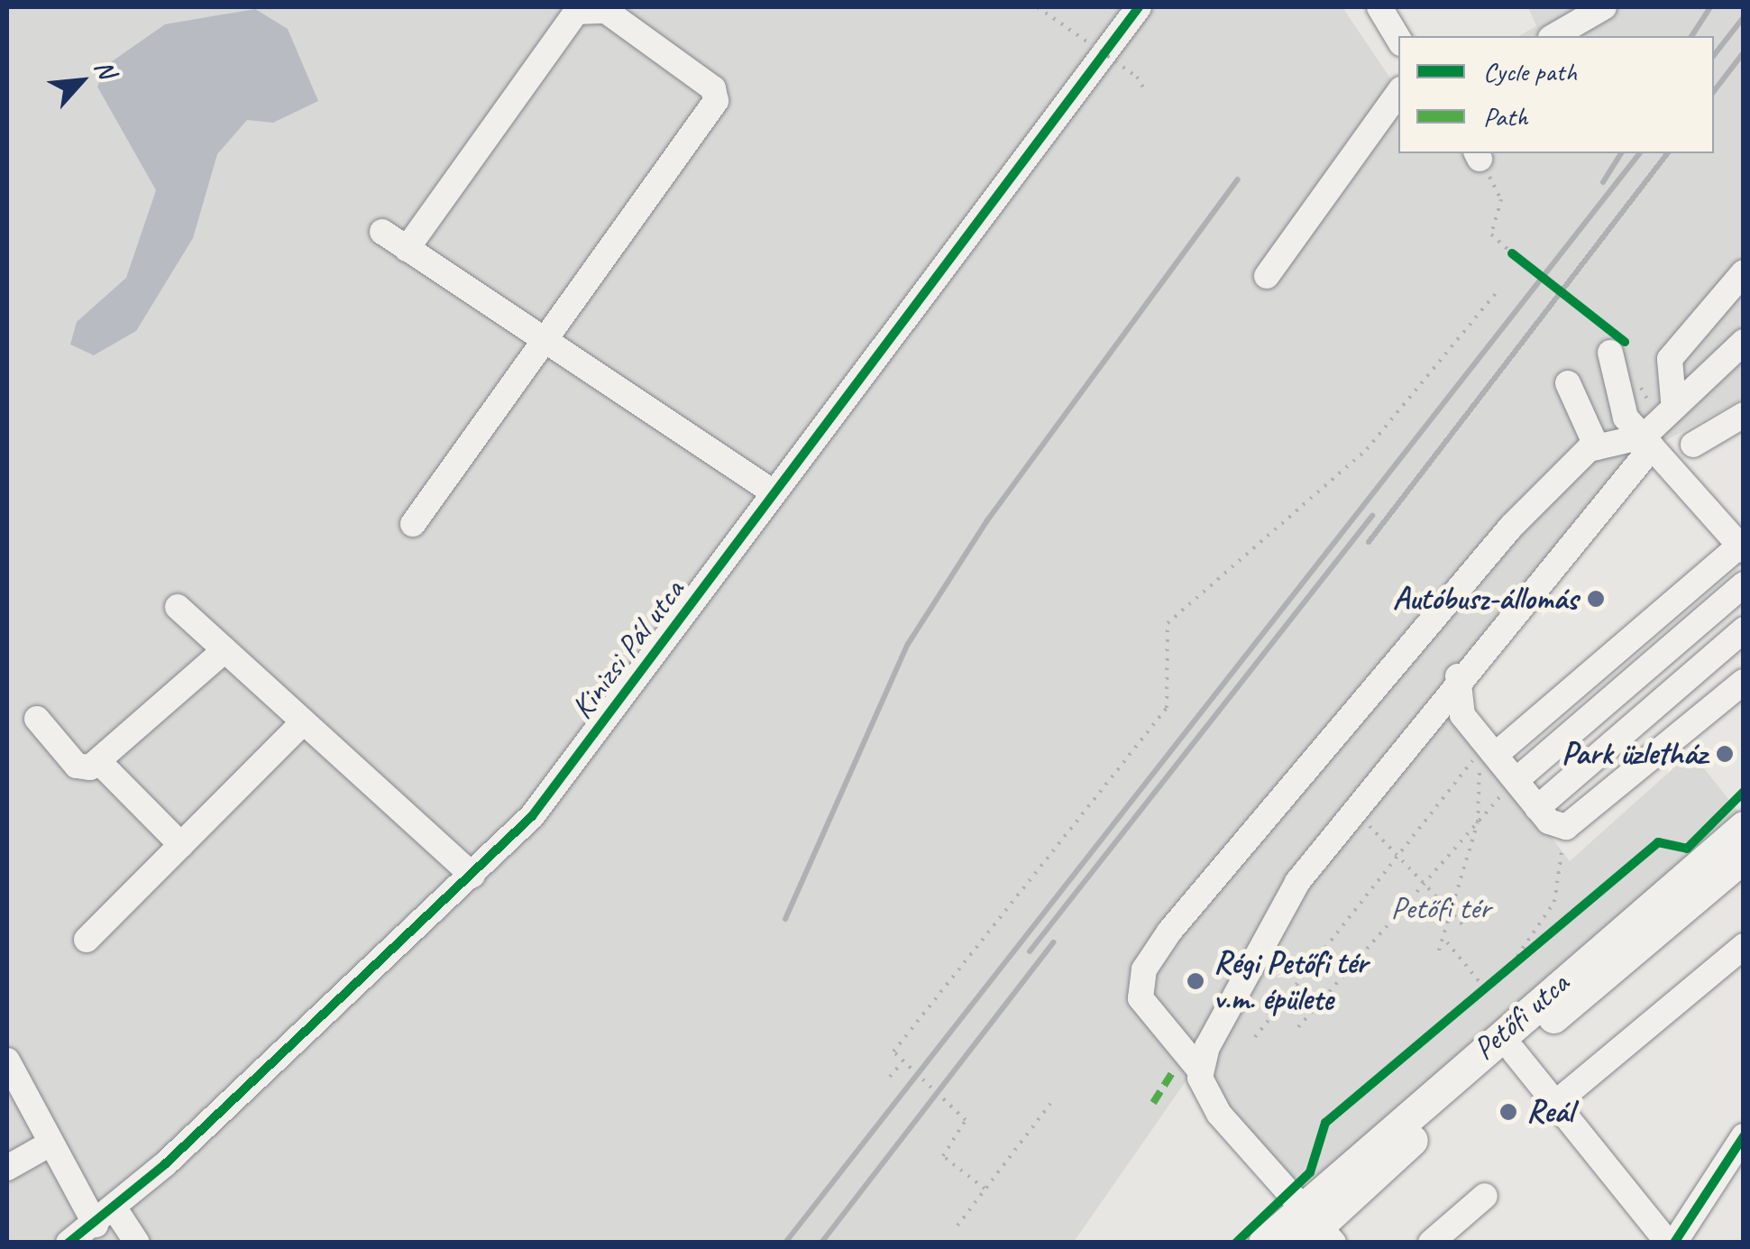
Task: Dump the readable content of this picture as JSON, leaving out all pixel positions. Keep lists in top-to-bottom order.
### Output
{
  "streets": {
    "main road": ["Petőfi utca"],
    "street": ["Kinizsi Pál utca"]
  },
  "parks": ["Petőfi tér"],
  "places": [
    "Autóbusz-állomás",
    "Park üzletház",
    "Régi Petőfi tér v.m. épülete",
    "Reál"
  ],
  "legend": ["Cycle path", "Path"],
  "north": "top right"
}
